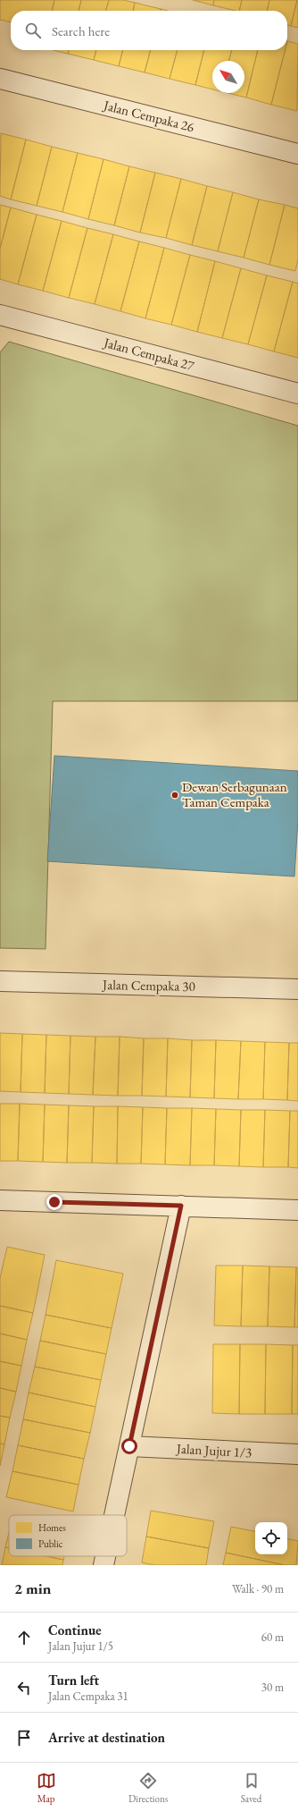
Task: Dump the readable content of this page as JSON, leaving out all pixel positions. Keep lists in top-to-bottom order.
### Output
{
  "streets": {
    "street": [
      "Jalan Cempaka 26",
      "Jalan Cempaka 27",
      "Jalan Cempaka 30",
      "Jalan Jujur 1/3"
    ]
  },
  "places": ["Dewan Serbagunaan Taman Cempaka"],
  "legend": ["Homes", "Public"],
  "north": "top left",
  "page": {
    "search": "Search here",
    "heading": ["2 min", "Walk · 90 m"],
    "list": [
      ["Continue", "Jalan Jujur 1/5", "60 m"],
      ["Turn left", "Jalan Cempaka 31", "30 m"],
      "Arrive at destination"
    ],
    "nav": ["Map", "Directions", "Saved"]
  }
}
